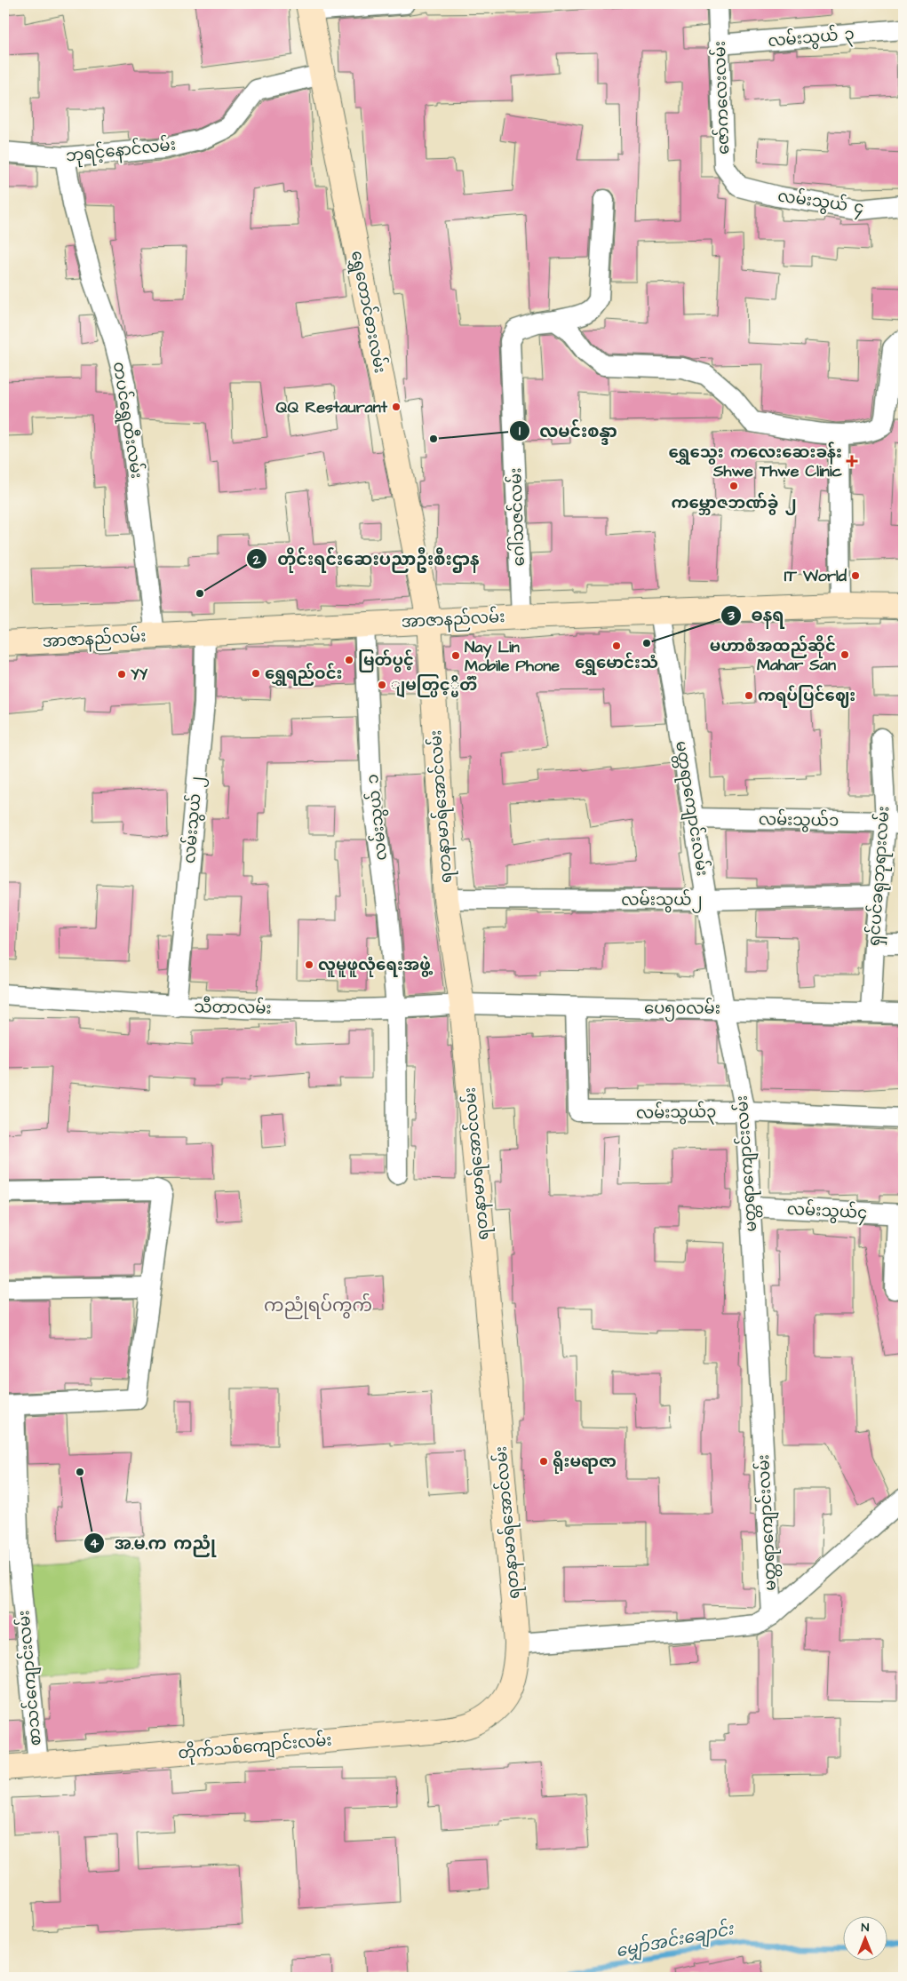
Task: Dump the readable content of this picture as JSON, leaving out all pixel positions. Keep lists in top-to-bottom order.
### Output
{
  "streets": {
    "street": [
      "လမ်းသွယ် ၃",
      "ဇော်ကလေးလမ်း",
      "ဘုရင့်နောင်လမ်း",
      "လမ်းသွယ် ၄",
      "ရွှေတောင်ဓားလမ်း",
      "တပင်ရွှေထီးလမ်း",
      "ဂေါ်သဇင်လမ်း",
      "အာဇာနည်လမ်း",
      "ရတနာမာရ်အောင်လမ်း",
      "မတ္တရာကျောင်းလမ်း",
      "လမ်းသွယ် ၁",
      "လမ်းသွယ် ၂",
      "လမ်းသွယ်၁",
      "ရှင်ပင်ခရုဘုရားလမ်း",
      "လမ်းသွယ်၂",
      "သီတာလမ်း",
      "ပေ၅၀လမ်း",
      "လမ်းသွယ်၃",
      "လမ်းသွယ်၄",
      "စာသင်ကျောင်းလမ်း",
      "တိုက်သစ်ကျောင်းလမ်း"
    ]
  },
  "crossings": [
    ["လမ်းသွယ် ၃", "ဇော်ကလေးလမ်း"],
    ["ဇော်ကလေးလမ်း", "လမ်းသွယ် ၄"],
    ["ဘုရင့်နောင်လမ်း", "ရွှေတောင်ဓားလမ်း"],
    ["ဘုရင့်နောင်လမ်း", "တပင်ရွှေထီးလမ်း"],
    ["ရွှေတောင်ဓားလမ်း", "အာဇာနည်လမ်း"],
    ["ရွှေတောင်ဓားလမ်း", "ရတနာမာရ်အောင်လမ်း"],
    ["တပင်ရွှေထီးလမ်း", "အာဇာနည်လမ်း"],
    ["ဂေါ်သဇင်လမ်း", "အာဇာနည်လမ်း"],
    ["အာဇာနည်လမ်း", "ရတနာမာရ်အောင်လမ်း"],
    ["အာဇာနည်လမ်း", "မတ္တရာကျောင်းလမ်း"],
    ["အာဇာနည်လမ်း", "လမ်းသွယ် ၁"],
    ["အာဇာနည်လမ်း", "လမ်းသွယ် ၂"],
    ["ရတနာမာရ်အောင်လမ်း", "မတ္တရာကျောင်းလမ်း"],
    ["ရတနာမာရ်အောင်လမ်း", "လမ်းသွယ်၂"],
    ["ရတနာမာရ်အောင်လမ်း", "သီတာလမ်း"],
    ["ရတနာမာရ်အောင်လမ်း", "ပေ၅၀လမ်း"],
    ["ရတနာမာရ်အောင်လမ်း", "တိုက်သစ်ကျောင်းလမ်း"],
    ["မတ္တရာကျောင်းလမ်း", "လမ်းသွယ်၁"],
    ["မတ္တရာကျောင်းလမ်း", "လမ်းသွယ်၂"],
    ["မတ္တရာကျောင်းလမ်း", "ပေ၅၀လမ်း"],
    ["မတ္တရာကျောင်းလမ်း", "လမ်းသွယ်၃"],
    ["မတ္တရာကျောင်းလမ်း", "လမ်းသွယ်၄"],
    ["လမ်းသွယ် ၁", "သီတာလမ်း"],
    ["လမ်းသွယ် ၂", "သီတာလမ်း"],
    ["လမ်းသွယ်၁", "ရှင်ပင်ခရုဘုရားလမ်း"],
    ["ရှင်ပင်ခရုဘုရားလမ်း", "လမ်းသွယ်၂"],
    ["ရှင်ပင်ခရုဘုရားလမ်း", "ပေ၅၀လမ်း"],
    ["သီတာလမ်း", "ပေ၅၀လမ်း"],
    ["ပေ၅၀လမ်း", "လမ်းသွယ်၃"],
    ["စာသင်ကျောင်းလမ်း", "တိုက်သစ်ကျောင်းလမ်း"]
  ],
  "districts": ["ကညုံရပ်ကွက်"],
  "water": ["မျှော်အင်းချောင်း"],
  "places": {
    "other": [
      "QQ Restaurant",
      "လမင်းစန္ဒာ",
      "ကမ္ဘောဇဘဏ်ခွဲ ၂",
      "IT World",
      "တိုင်းရင်းဆေးပညာဦးစီးဌာန",
      "ဓနရ",
      "ရွှေမောင်းသံ",
      "မဟာစံအထည်ဆိုင် Mahar San",
      "Nay Lin Mobile Phone",
      "မြတ်ပွင့်",
      "ရွှေရည်ဝင်း",
      "YY",
      "ျမတ္ပြင့္မိတၱဴ",
      "ကရပ်ပြင်ဈေး",
      "လူမူဖူလုံရေးအဖွဲ့",
      "ရိုးမရာဇာ",
      "အ.မ.က ကညုံ"
    ],
    "health": ["ရွှေသွေး ကလေးဆေးခန်း Shwe Thwe Clinic"]
  },
  "north": "top"
}
